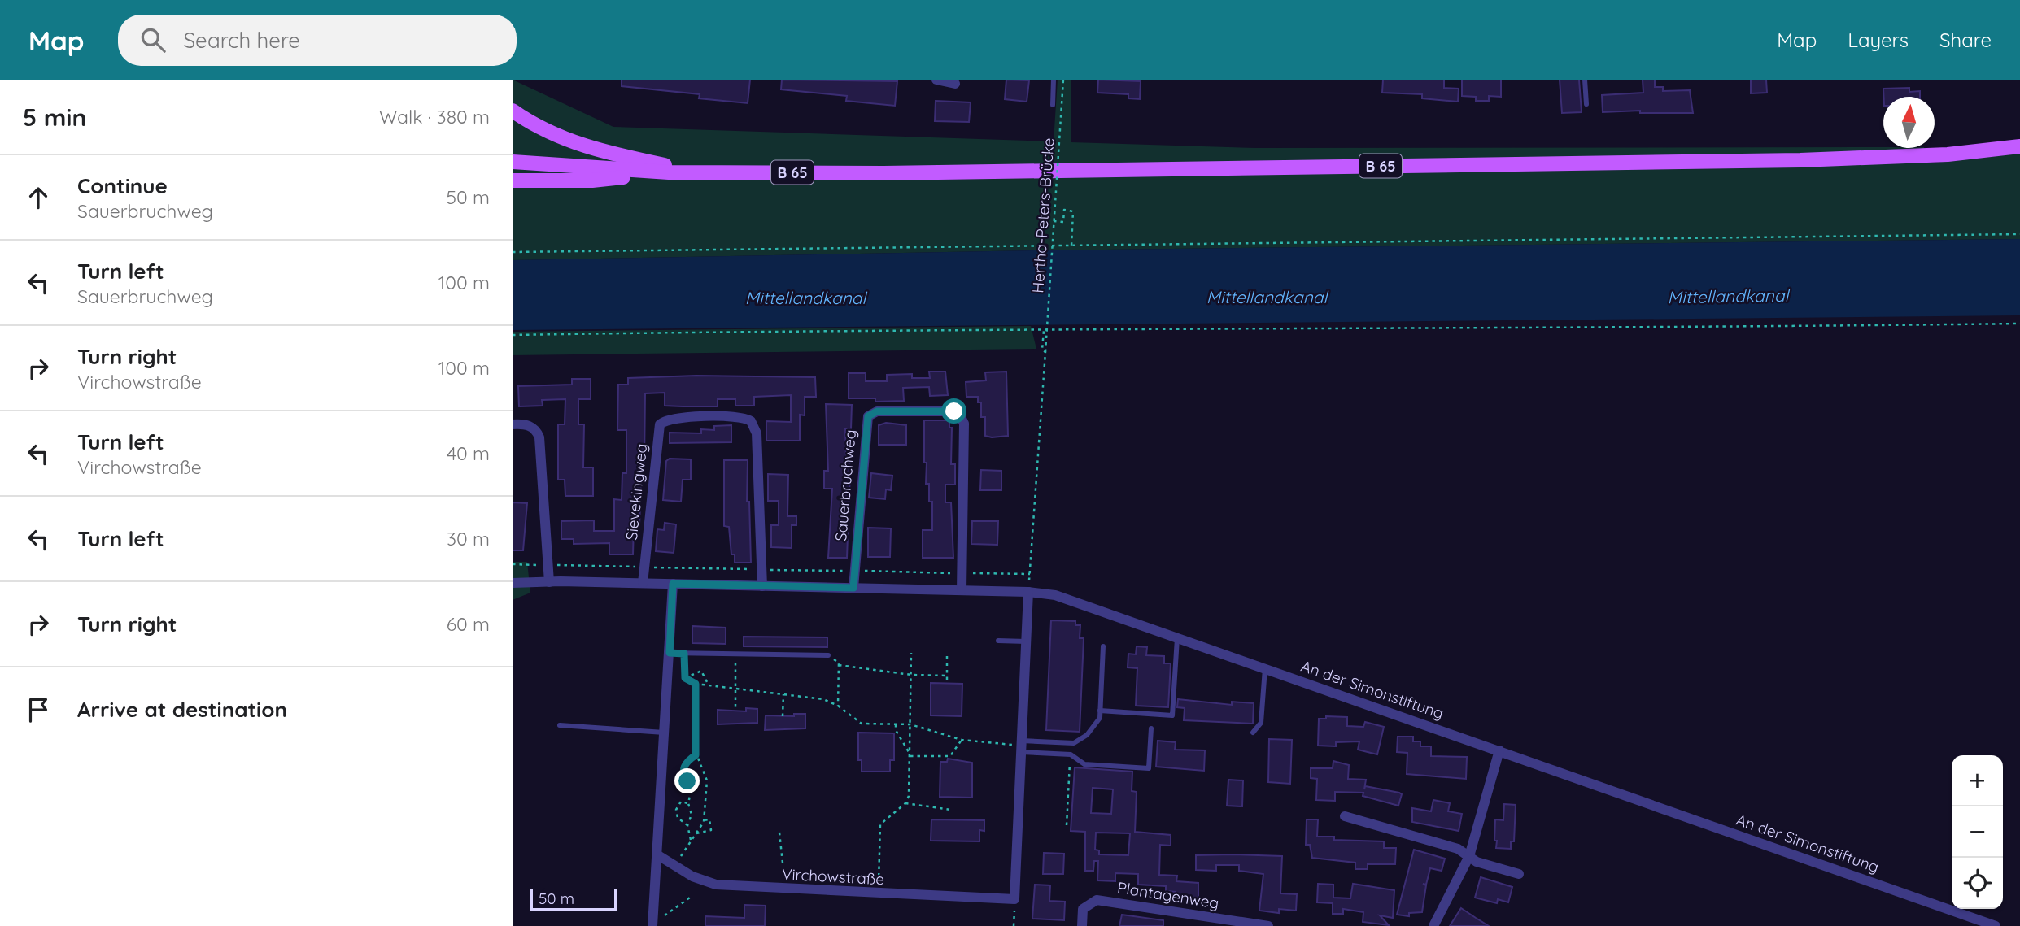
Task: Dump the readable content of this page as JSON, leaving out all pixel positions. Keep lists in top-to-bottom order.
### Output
{
  "streets": {
    "main road": ["B 65"],
    "street": [
      "Sauerbruchweg",
      "Sievekingweg",
      "An der Simonstiftung",
      "Virchowstraße",
      "Plantagenweg"
    ],
    "path": ["Hertha-Peters-Brücke"]
  },
  "water": ["Mittellandkanal"],
  "scale_bar": "50 m",
  "north": "top",
  "page": {
    "header": "Map",
    "search": "Search here",
    "nav": ["Map", "Layers", "Share"],
    "heading": ["5 min", "Walk · 380 m"],
    "list": [
      ["Continue", "Sauerbruchweg", "50 m"],
      ["Turn left", "Sauerbruchweg", "100 m"],
      ["Turn right", "Virchowstraße", "100 m"],
      ["Turn left", "Virchowstraße", "40 m"],
      ["Turn left", "30 m"],
      ["Turn right", "60 m"],
      "Arrive at destination"
    ],
    "map_buttons": ["+", "−"],
    "scale": "50 m"
  }
}
